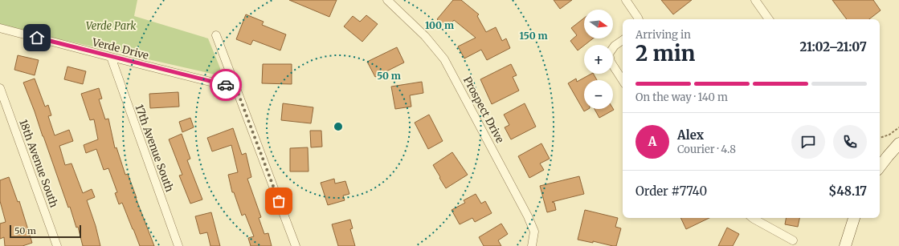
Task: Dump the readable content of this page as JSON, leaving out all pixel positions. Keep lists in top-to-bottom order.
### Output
{
  "streets": {
    "street": [
      "Verde Drive",
      "Prospect Drive",
      "17th Avenue South",
      "18th Avenue South"
    ]
  },
  "crossings": [
    ["Verde Drive", "17th Avenue South"]
  ],
  "parks": ["Verde Park"],
  "scale_bar": "50 m",
  "north": "right",
  "page": {
    "map_buttons": ["+", "−"],
    "heading": ["2 min", "Arriving in", "21:02–21:07"],
    "panel": [
      "Alex",
      "Courier · 4.8",
      "Order #7740",
      "$48.17"
    ],
    "bar": "On the way · 140 m",
    "round": "A",
    "scale": "50 m"
  },
  "rings": ["100 m", "150 m", "50 m"]
}
